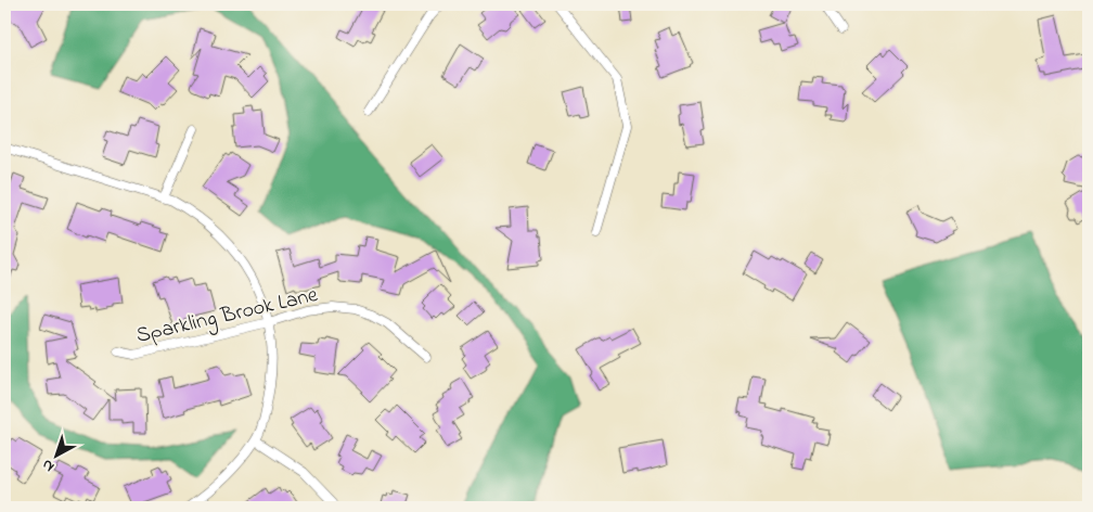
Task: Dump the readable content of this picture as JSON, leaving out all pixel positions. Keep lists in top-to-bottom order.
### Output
{
  "streets": {
    "street": ["Sparkling Brook Lane"]
  },
  "north": "bottom left"
}
